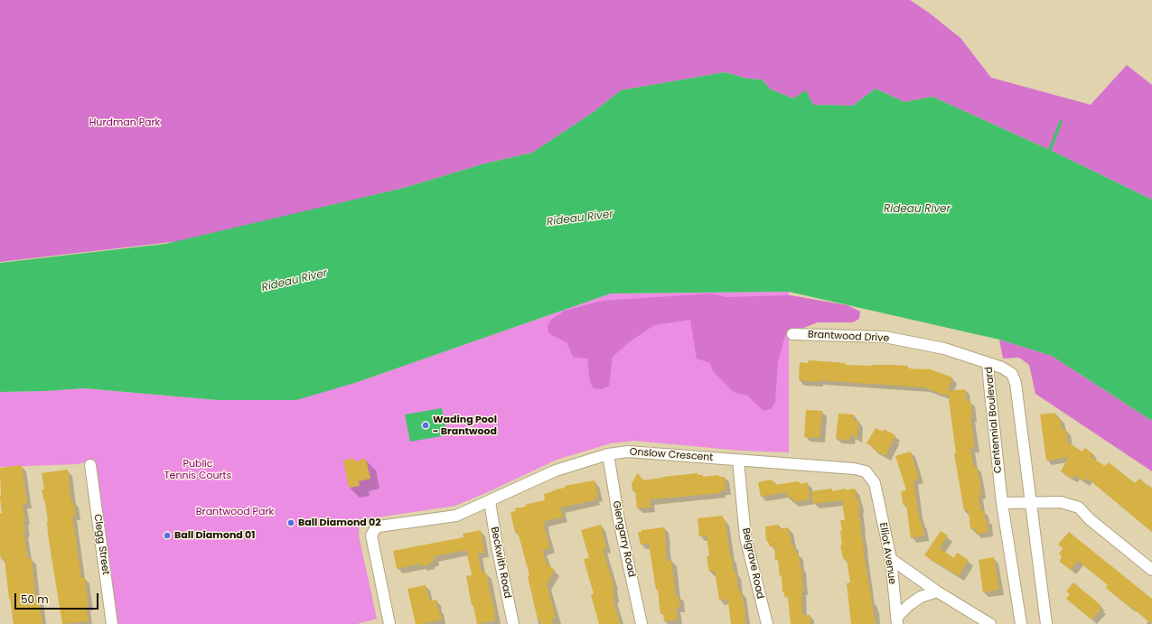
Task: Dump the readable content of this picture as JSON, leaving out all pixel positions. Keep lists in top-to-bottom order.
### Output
{
  "streets": {
    "street": [
      "Brantwood Drive",
      "Centennial Boulevard",
      "Onslow Crescent",
      "Glengarry Road",
      "Clegg Street",
      "Elliot Avenue",
      "Beckwith Road",
      "Belgrave Road"
    ]
  },
  "crossings": [
    ["Brantwood Drive", "Centennial Boulevard"],
    ["Onslow Crescent", "Glengarry Road"],
    ["Onslow Crescent", "Elliot Avenue"],
    ["Onslow Crescent", "Beckwith Road"],
    ["Onslow Crescent", "Belgrave Road"]
  ],
  "water": ["Rideau River"],
  "parks": ["Hurdman Park", "Public Tennis Courts", "Brantwood Park"],
  "places": ["Wading Pool - Brantwood", "Ball Diamond 02", "Ball Diamond 01"],
  "scale_bar": "50 m"
}
